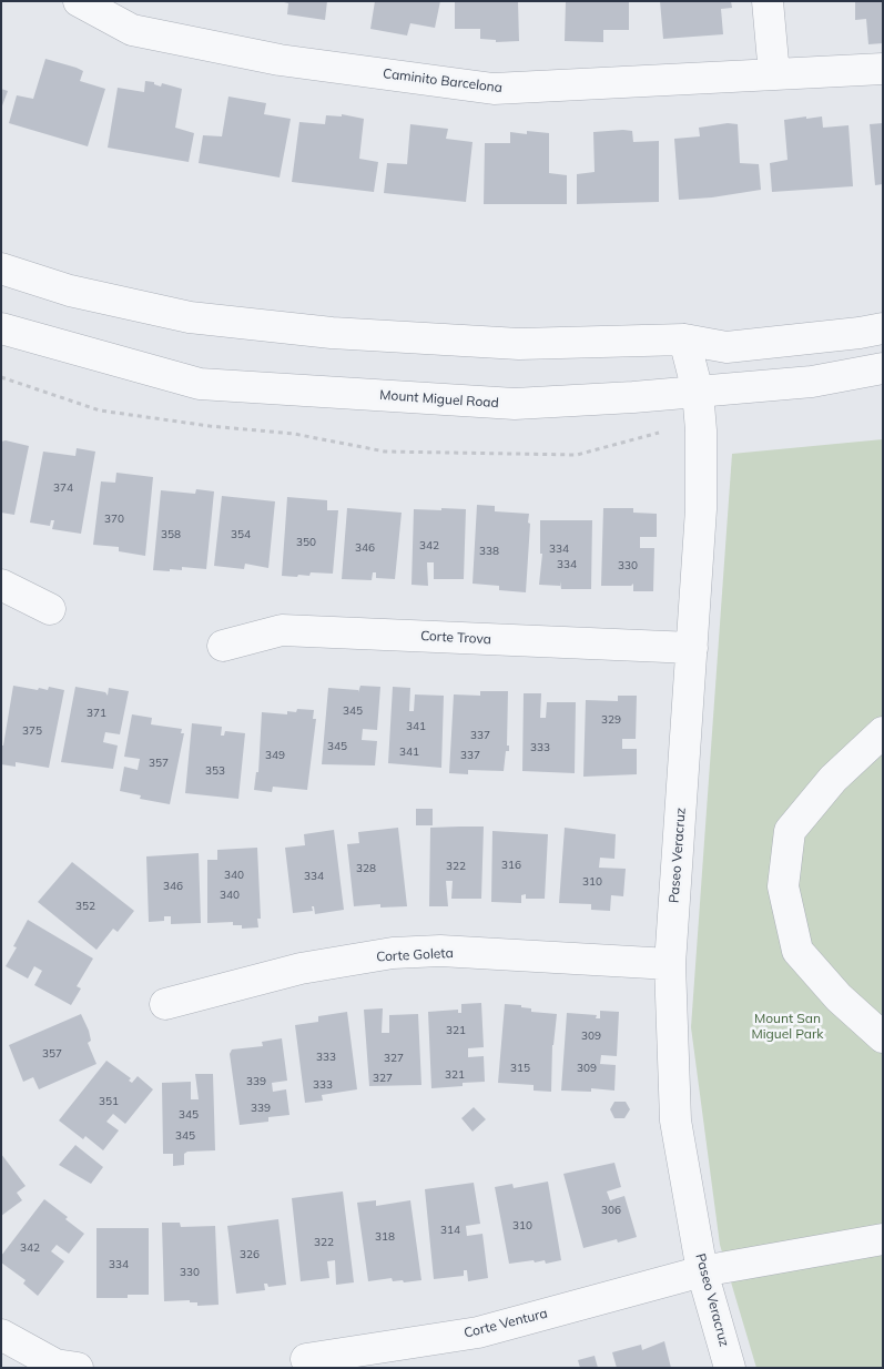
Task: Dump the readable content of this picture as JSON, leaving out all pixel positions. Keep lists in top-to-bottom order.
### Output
{
  "streets": {
    "street": [
      "Caminito Barcelona",
      "Mount Miguel Road",
      "Corte Trova",
      "Paseo Veracruz",
      "Corte Goleta",
      "Corte Ventura"
    ]
  },
  "crossings": [
    ["Mount Miguel Road", "Paseo Veracruz"],
    ["Corte Trova", "Paseo Veracruz"],
    ["Paseo Veracruz", "Corte Goleta"],
    ["Paseo Veracruz", "Corte Ventura"]
  ],
  "parks": ["Mount San Miguel Park"],
  "house_numbers": [
    "374",
    "370",
    "358",
    "354",
    "350",
    "342",
    "346",
    "334",
    "338",
    "334",
    "330",
    "345",
    "371",
    "329",
    "341",
    "375",
    "337",
    "345",
    "333",
    "341",
    "349",
    "337",
    "357",
    "353",
    "316",
    "322",
    "328",
    "340",
    "334",
    "310",
    "346",
    "340",
    "352",
    "321",
    "309",
    "357",
    "333",
    "327",
    "315",
    "309",
    "321",
    "327",
    "339",
    "333",
    "351",
    "339",
    "345",
    "345",
    "306",
    "310",
    "314",
    "318",
    "322",
    "342",
    "326",
    "334",
    "330"
  ]
}
